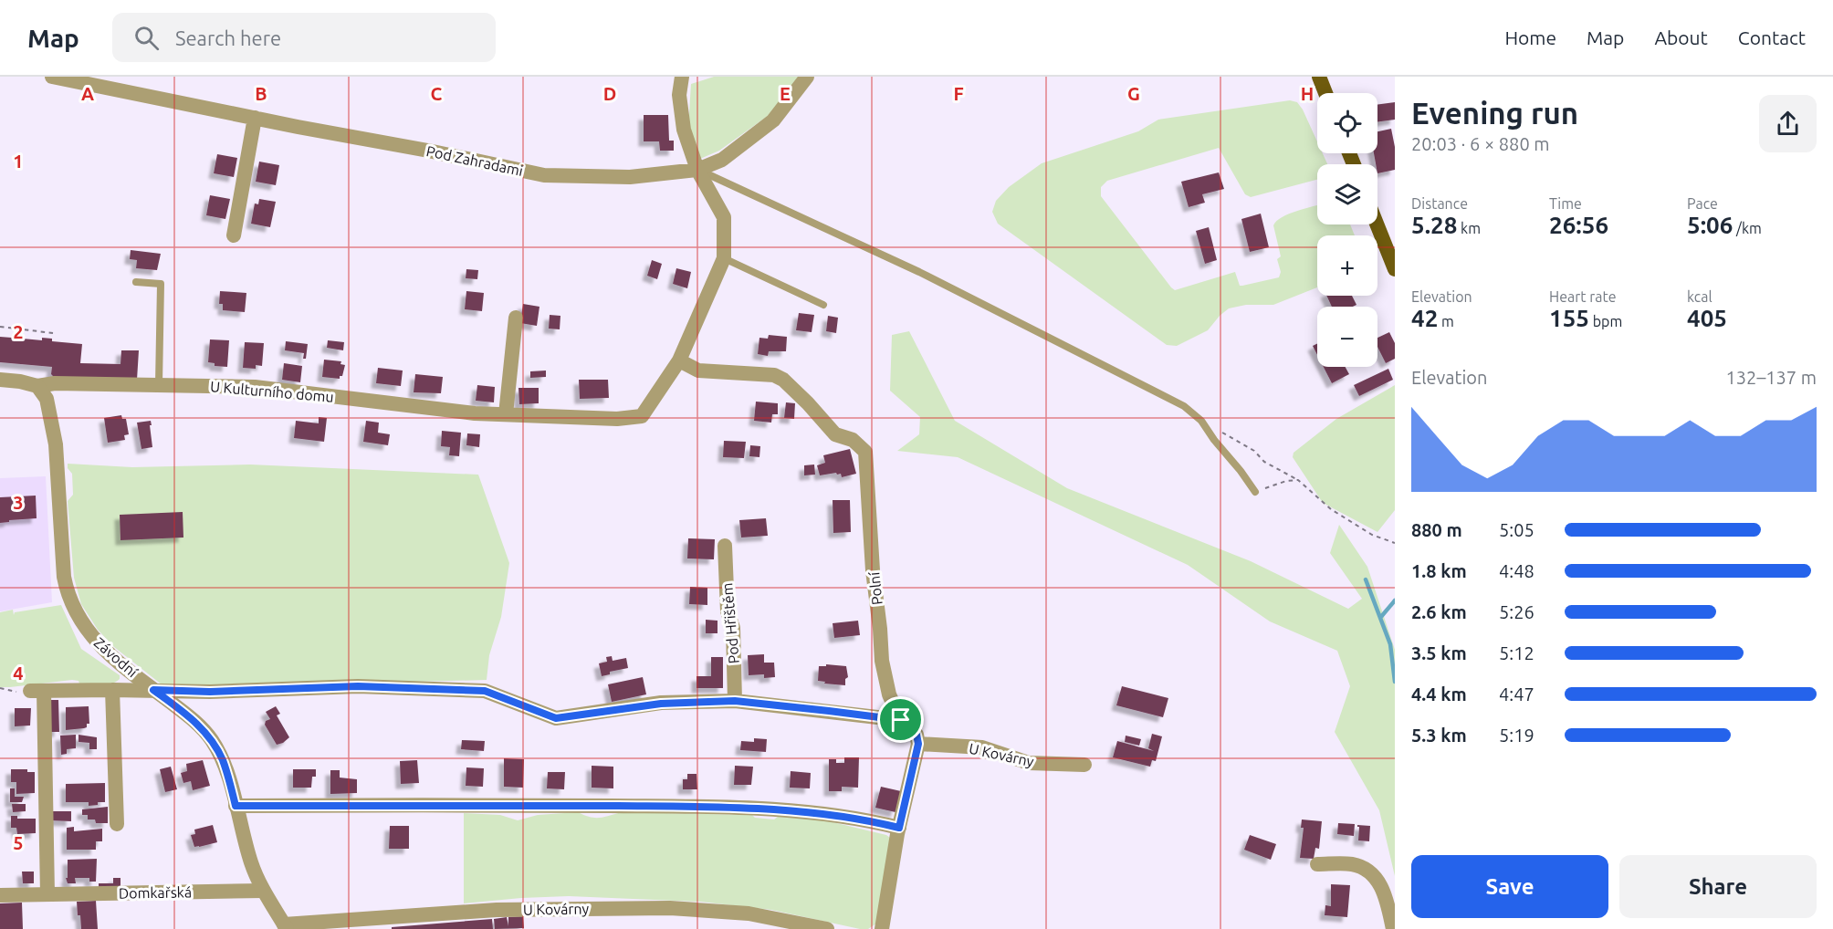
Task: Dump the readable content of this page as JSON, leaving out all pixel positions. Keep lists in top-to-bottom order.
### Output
{
  "streets": {
    "street": [
      "Pod Zahradami",
      "U Kulturního domu",
      "Polní",
      "Pod Hřištěm",
      "Závodní",
      "U Kovárny",
      "Domkařská"
    ]
  },
  "crossings": [
    ["Pod Zahradami", "U Kulturního domu"],
    ["U Kulturního domu", "Polní"],
    ["U Kulturního domu", "Závodní"],
    ["Polní", "U Kovárny"],
    ["Závodní", "U Kovárny"],
    ["Závodní", "Domkařská"]
  ],
  "page": {
    "header": "Map",
    "search": "Search here",
    "nav": [
      "Home",
      "Map",
      "About",
      "Contact"
    ],
    "heading": ["Evening run", "20:03 · 6 × 880 m"],
    "map_buttons": ["+", "−"],
    "stats": [
      ["Distance", "5.28 km"],
      ["Time", "26:56"],
      ["Pace", "5:06 /km"],
      ["Elevation", "42 m"],
      ["Heart rate", "155 bpm"],
      ["kcal", "405"]
    ],
    "chart": ["Elevation", "132–137 m"],
    "list": [
      {
        "name": "880 m",
        "note": "5:05"
      },
      {
        "name": "1.8 km",
        "note": "4:48"
      },
      {
        "name": "2.6 km",
        "note": "5:26"
      },
      {
        "name": "3.5 km",
        "note": "5:12"
      },
      {
        "name": "4.4 km",
        "note": "4:47"
      },
      {
        "name": "5.3 km",
        "note": "5:19"
      }
    ],
    "buttons": ["Save", "Share"]
  },
  "grid": {
    "columns": [
      "A",
      "B",
      "C",
      "D",
      "E",
      "F",
      "G",
      "H"
    ],
    "rows": [
      "1",
      "2",
      "3",
      "4",
      "5"
    ]
  }
}
